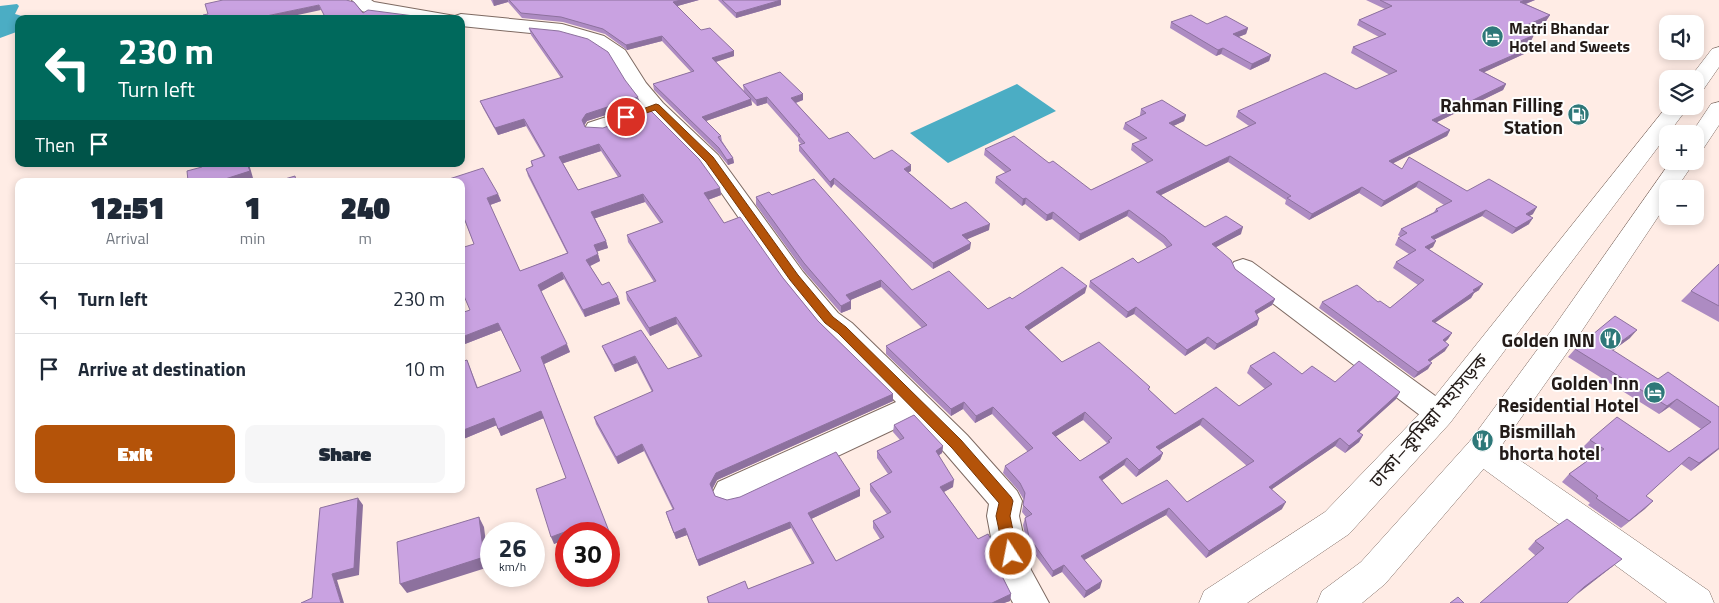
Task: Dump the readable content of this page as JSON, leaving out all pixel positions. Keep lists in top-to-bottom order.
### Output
{
  "streets": {
    "main road": ["ঢাকা–কুমিল্লা মহাসড়ক"]
  },
  "places": {
    "hotel": ["Matri Bhandar Hotel and Sweets", "Golden Inn Residential Hotel"],
    "fuel station": ["Rahman Filling Station"],
    "restaurant": ["Golden INN", "Bismillah bhorta hotel"]
  },
  "page": {
    "map_buttons": ["+", "−"],
    "turn": ["230 m", "Turn left"],
    "then": "Then",
    "eta": [
      "12:51",
      "Arrival",
      "1",
      "min",
      "240",
      "m"
    ],
    "list": [
      {
        "name": "Turn left",
        "value": "230 m"
      },
      {
        "name": "Arrive at destination",
        "value": "10 m"
      }
    ],
    "buttons": ["Exit", "Share"],
    "speed": "26 km/h",
    "limit": "30"
  }
}
